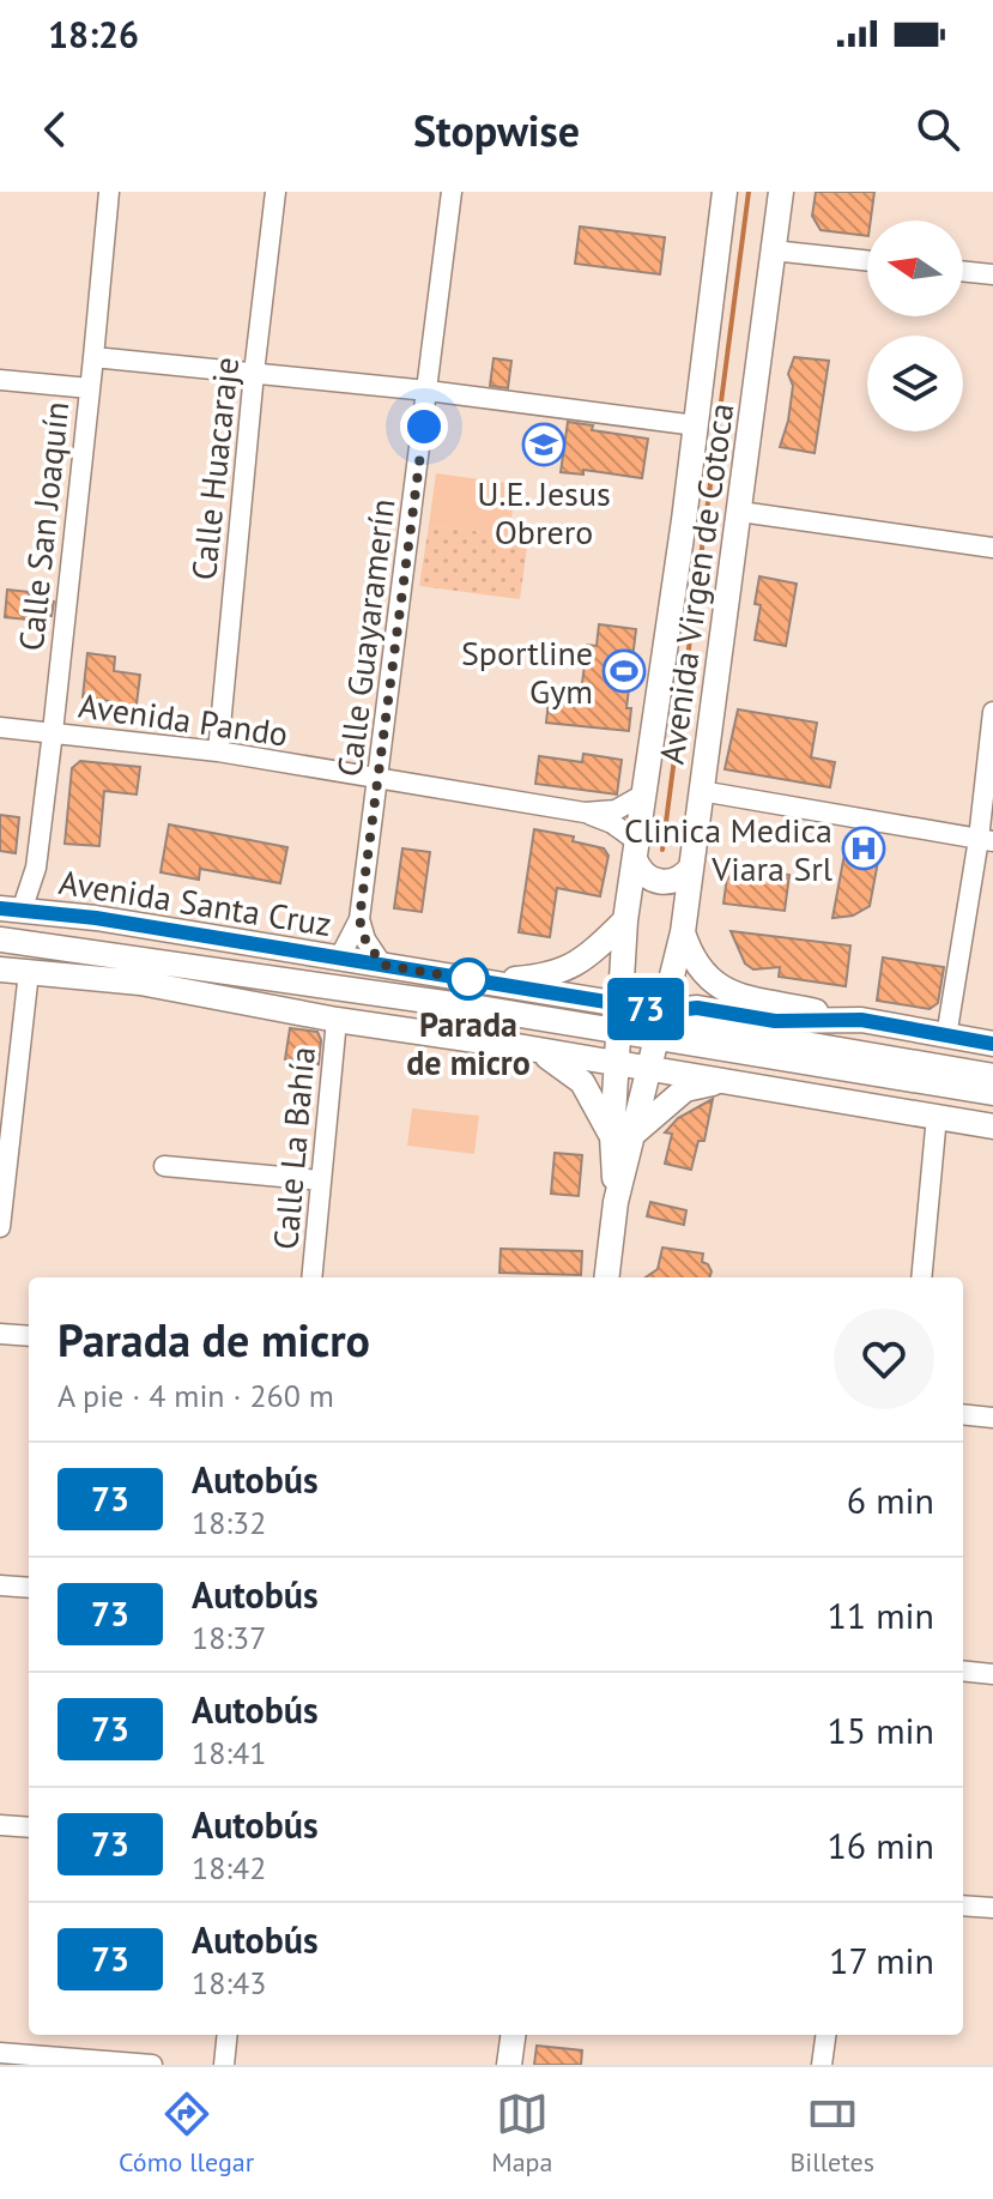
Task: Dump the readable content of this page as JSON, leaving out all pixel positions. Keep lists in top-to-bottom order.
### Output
{
  "streets": {
    "main road": ["Avenida Virgen de Cotoca", "Avenida Santa Cruz"],
    "street": [
      "Calle Huacaraje",
      "Calle San Joaquín",
      "Calle Guayaramerín",
      "Avenida Pando",
      "Calle La Bahía"
    ]
  },
  "crossings": [
    ["Calle Huacaraje", "Avenida Pando"],
    ["Calle San Joaquín", "Avenida Pando"],
    ["Calle San Joaquín", "Avenida Santa Cruz"],
    ["Avenida Virgen de Cotoca", "Avenida Pando"],
    ["Avenida Virgen de Cotoca", "Avenida Santa Cruz"],
    ["Calle Guayaramerín", "Avenida Pando"],
    ["Calle Guayaramerín", "Avenida Santa Cruz"]
  ],
  "places": {
    "school or university": ["U.E. Jesus Obrero"],
    "sports": ["Sportline Gym"],
    "hospital": ["Clinica Medica Viara Srl"],
    "other": ["Parada de micro"]
  },
  "lines": ["bus line 73"],
  "north": "left",
  "page": {
    "status": "18:26",
    "header": "Stopwise",
    "on_map": "73",
    "heading": ["Parada de micro", "A pie · 4 min · 260 m"],
    "list": [
      {
        "mark": "73",
        "name": "Autobús",
        "note": "18:32",
        "value": "6 min"
      },
      {
        "mark": "73",
        "name": "Autobús",
        "note": "18:37",
        "value": "11 min"
      },
      {
        "mark": "73",
        "name": "Autobús",
        "note": "18:41",
        "value": "15 min"
      },
      {
        "mark": "73",
        "name": "Autobús",
        "note": "18:42",
        "value": "16 min"
      },
      {
        "mark": "73",
        "name": "Autobús",
        "note": "18:43",
        "value": "17 min"
      }
    ],
    "tabs": ["Cómo llegar", "Mapa", "Billetes"]
  }
}
